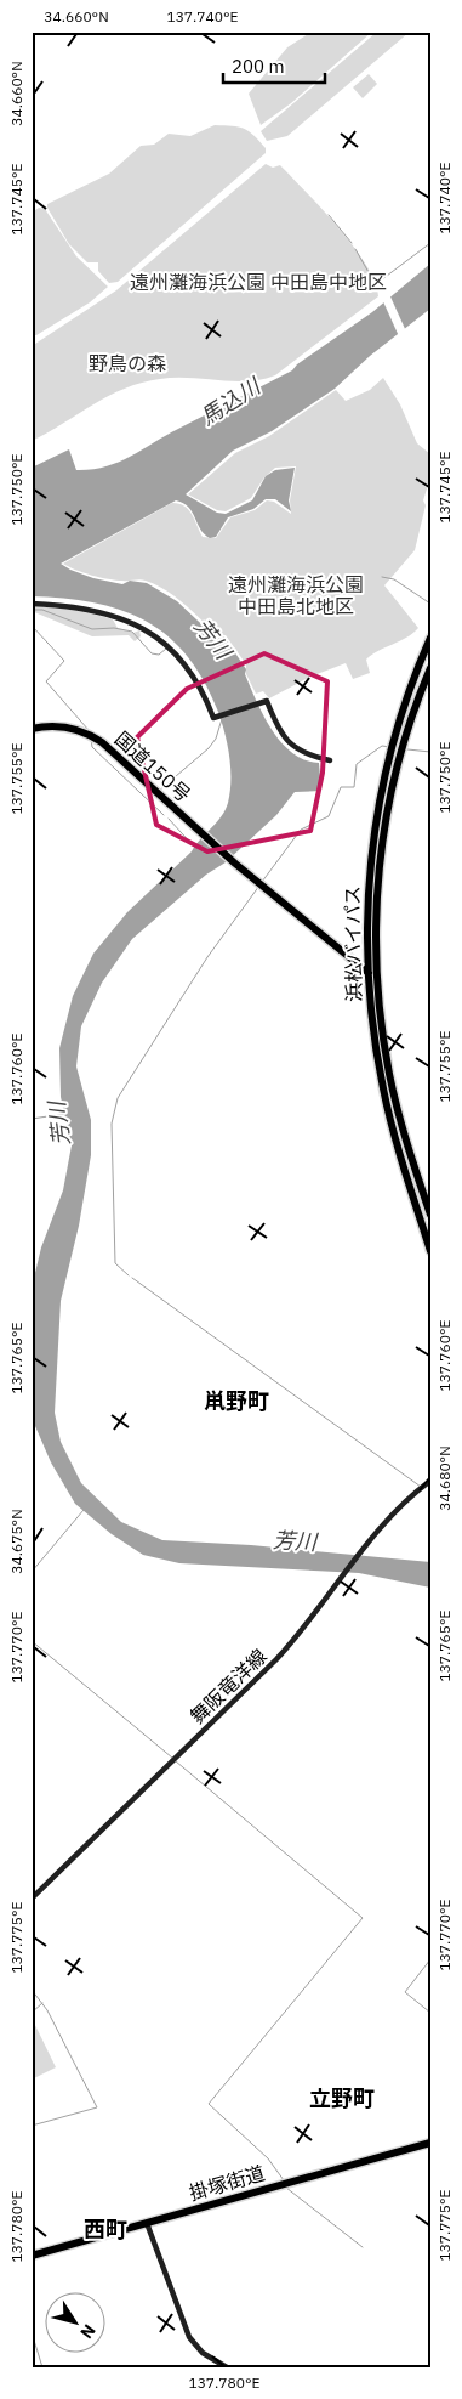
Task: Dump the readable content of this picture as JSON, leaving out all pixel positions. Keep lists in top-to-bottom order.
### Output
{
  "streets": {
    "highway": ["国道150号", "浜松バイパス", "掛塚街道"],
    "main road": ["舞阪竜洋線"]
  },
  "crossings": [
    ["国道150号", "浜松バイパス"]
  ],
  "districts": ["鼡野町", "立野町", "西町"],
  "water": ["馬込川", "芳川"],
  "parks": ["遠州灘海浜公園 中田島中地区", "野鳥の森", "遠州灘海浜公園 中田島北地区"],
  "scale_bar": "200 m",
  "north": "bottom right",
  "coordinates": [
    "34.660°N",
    "137.740°E",
    "137.745°E",
    "137.750°E",
    "137.755°E",
    "137.760°E",
    "137.765°E",
    "34.680°N",
    "34.675°N",
    "137.770°E",
    "137.775°E",
    "137.780°E"
  ]
}
